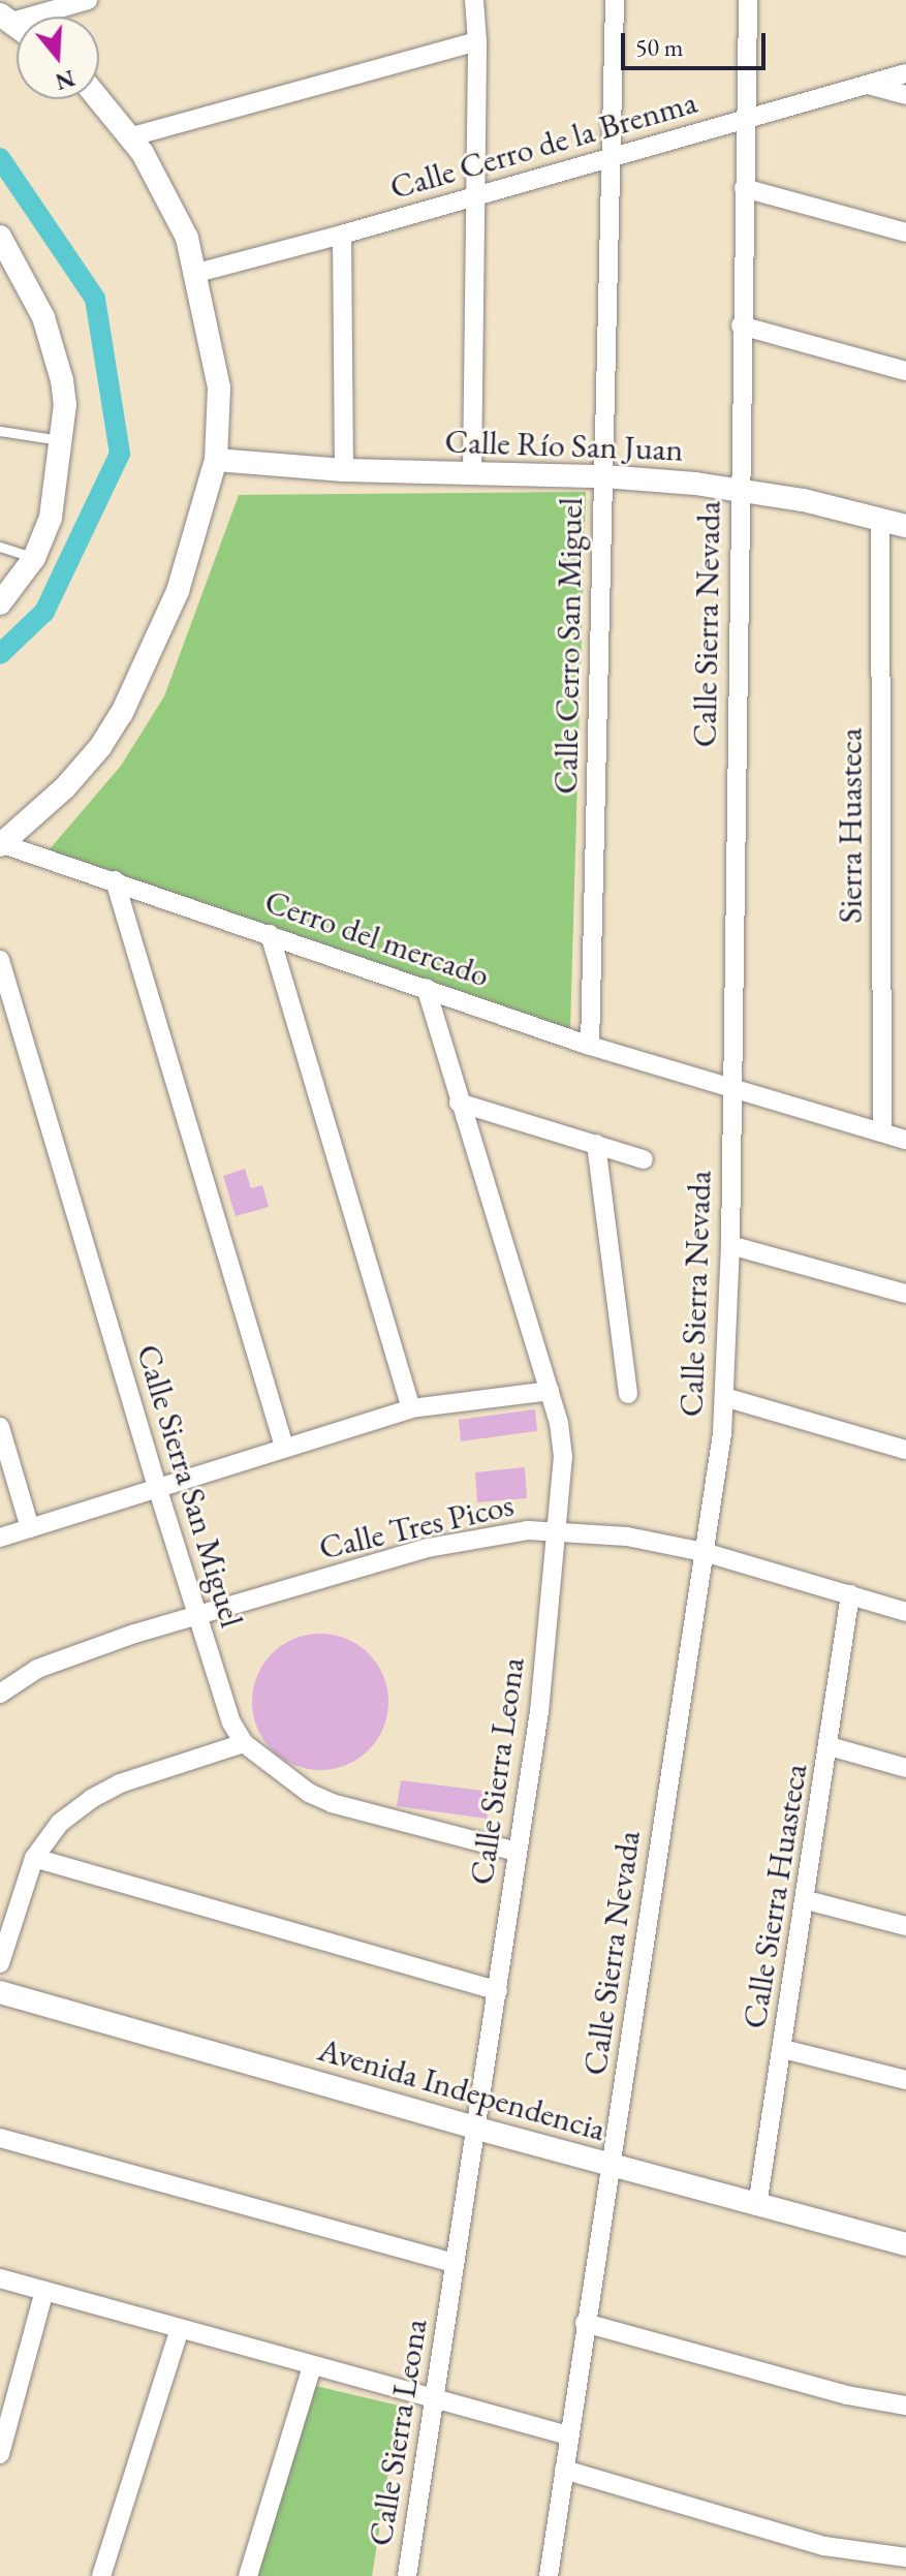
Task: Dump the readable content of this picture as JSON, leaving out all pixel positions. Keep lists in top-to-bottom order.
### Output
{
  "streets": {
    "street": [
      "Calle Cerro de la Brenma",
      "Calle Río San Juan",
      "Calle Sierra Nevada",
      "Calle Cerro San Miguel",
      "Sierra Huasteca",
      "Cerro del mercado",
      "Calle Sierra San Miguel",
      "Calle Tres Picos",
      "Calle Sierra Leona",
      "Calle Sierra Huasteca",
      "Avenida Independencia"
    ]
  },
  "crossings": [
    ["Calle Cerro de la Brenma", "Calle Sierra Nevada"],
    ["Calle Cerro de la Brenma", "Calle Cerro San Miguel"],
    ["Calle Río San Juan", "Calle Sierra Nevada"],
    ["Calle Río San Juan", "Calle Cerro San Miguel"],
    ["Calle Río San Juan", "Sierra Huasteca"],
    ["Calle Sierra Nevada", "Cerro del mercado"],
    ["Calle Sierra Nevada", "Calle Tres Picos"],
    ["Calle Sierra Nevada", "Avenida Independencia"],
    ["Calle Cerro San Miguel", "Cerro del mercado"],
    ["Sierra Huasteca", "Cerro del mercado"],
    ["Cerro del mercado", "Calle Sierra Leona"],
    ["Calle Sierra San Miguel", "Calle Tres Picos"],
    ["Calle Sierra San Miguel", "Calle Sierra Leona"],
    ["Calle Tres Picos", "Calle Sierra Leona"],
    ["Calle Tres Picos", "Calle Sierra Huasteca"],
    ["Calle Sierra Leona", "Avenida Independencia"],
    ["Calle Sierra Huasteca", "Avenida Independencia"]
  ],
  "scale_bar": "50 m",
  "north": "bottom"
}
